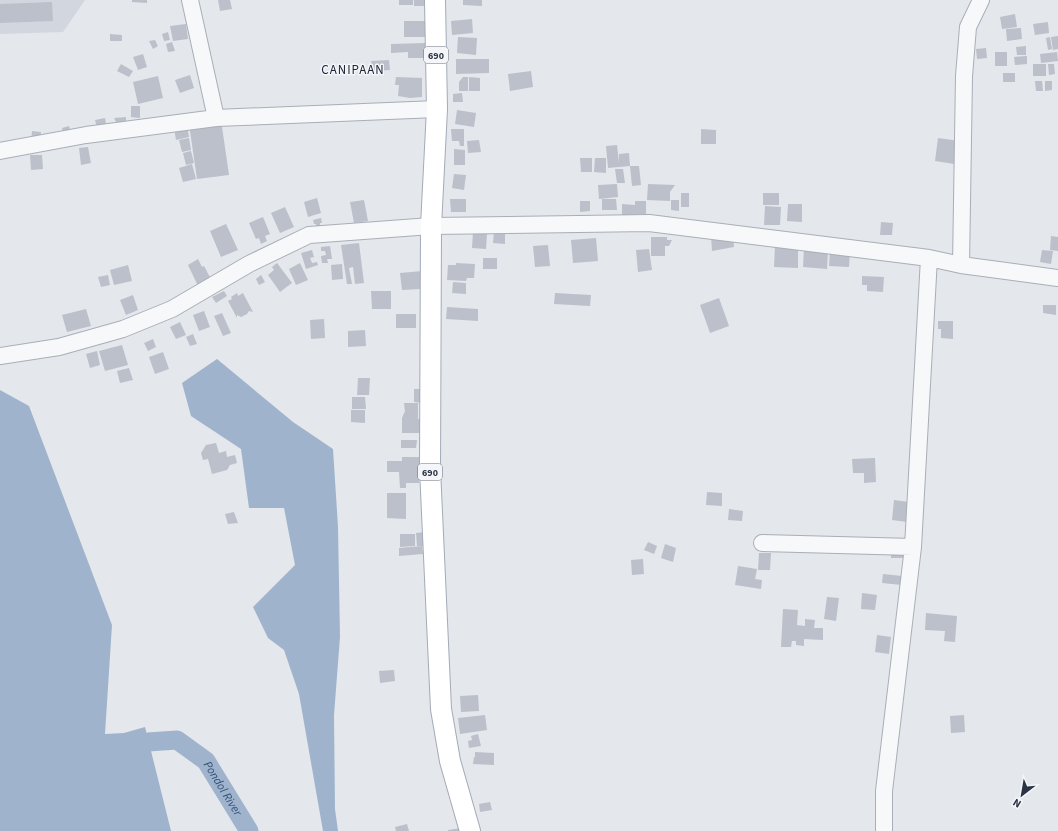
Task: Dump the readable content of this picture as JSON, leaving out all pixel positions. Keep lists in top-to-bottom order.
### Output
{
  "streets": {
    "main road": ["690"]
  },
  "districts": ["CANIPAAN"],
  "water": ["Pondol River"],
  "north": "bottom left"
}
